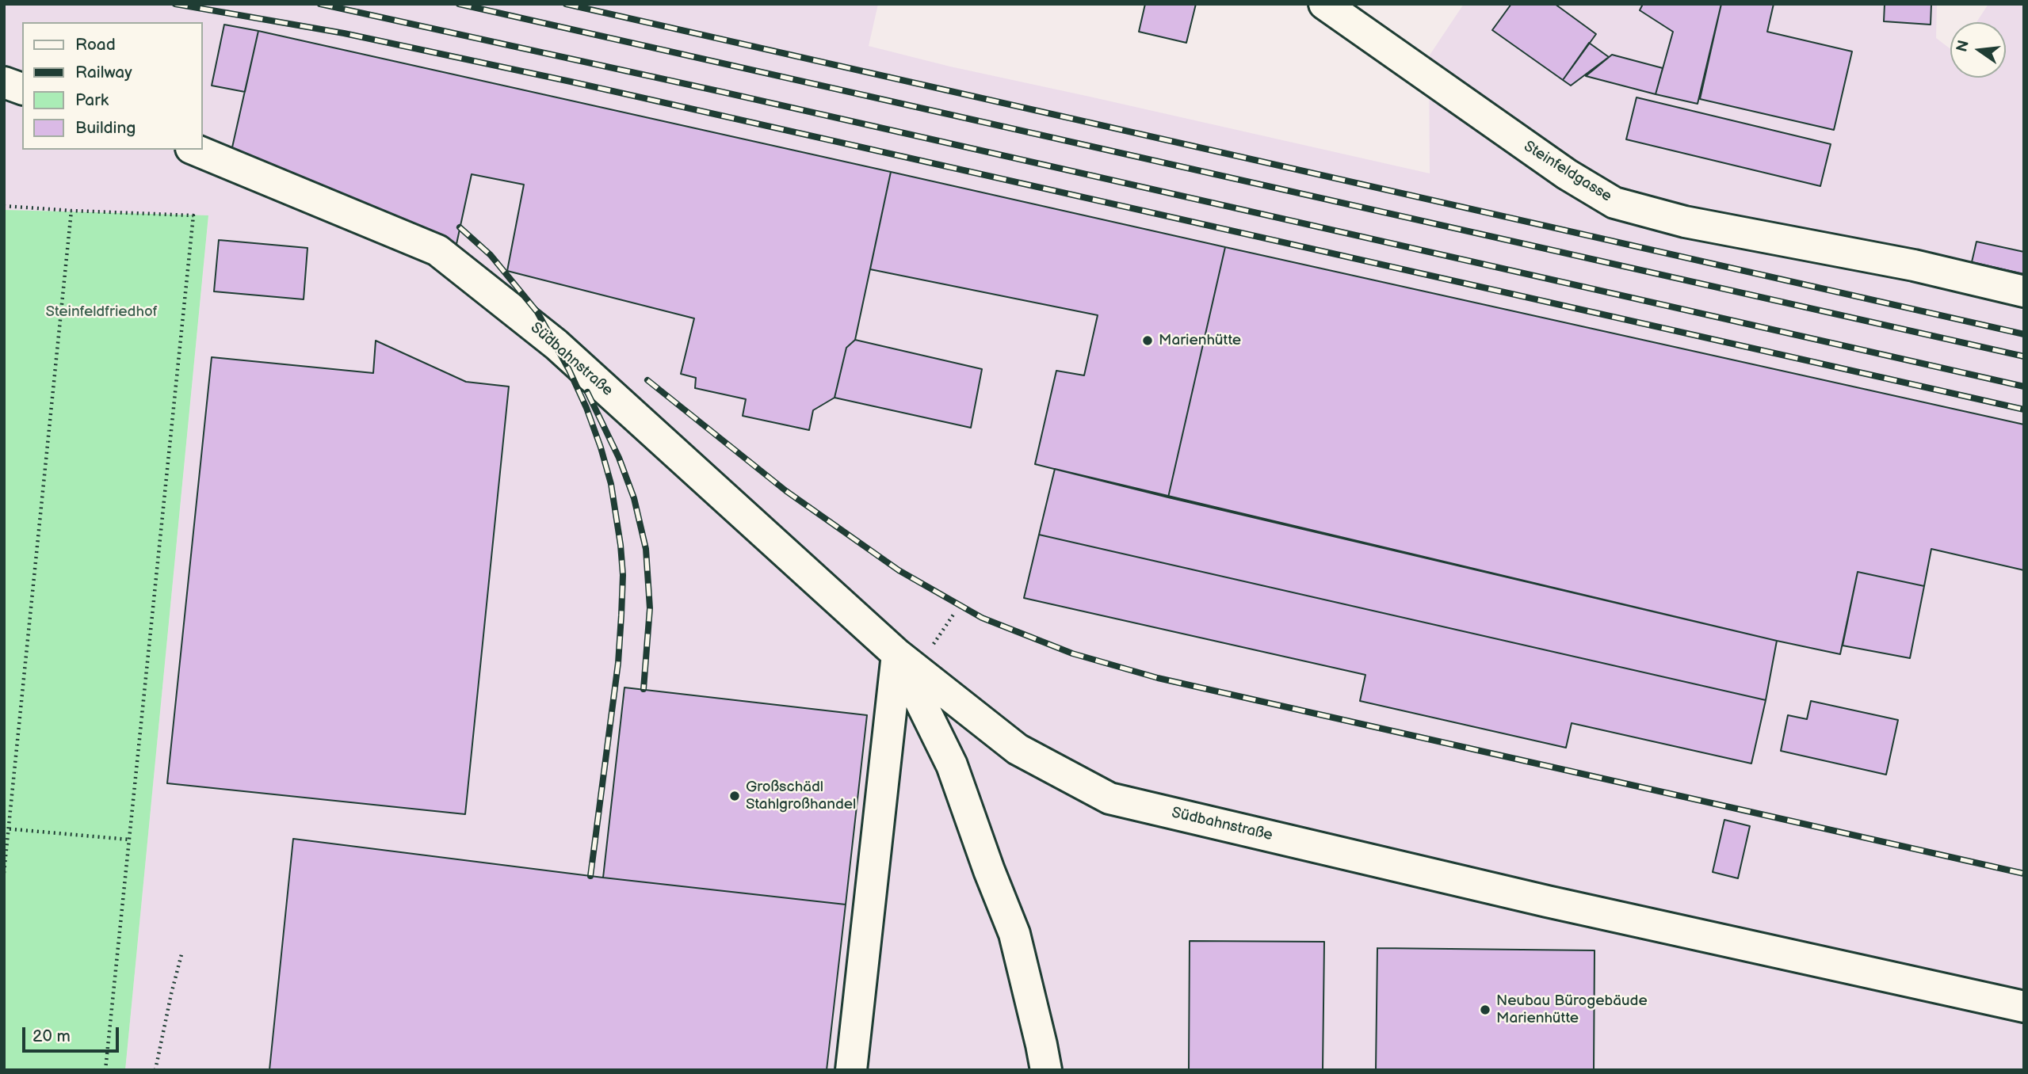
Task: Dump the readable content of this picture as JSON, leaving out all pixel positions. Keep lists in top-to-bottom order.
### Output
{
  "streets": {
    "street": ["Steinfeldgasse", "Südbahnstraße"]
  },
  "parks": ["Steinfeldfriedhof"],
  "places": ["Marienhütte", "Großschädl Stahlgroßhandel", "Neubau Bürogebäude Marienhütte"],
  "legend": [
    "Road",
    "Railway",
    "Park",
    "Building"
  ],
  "scale_bar": "20 m",
  "north": "left"
}
